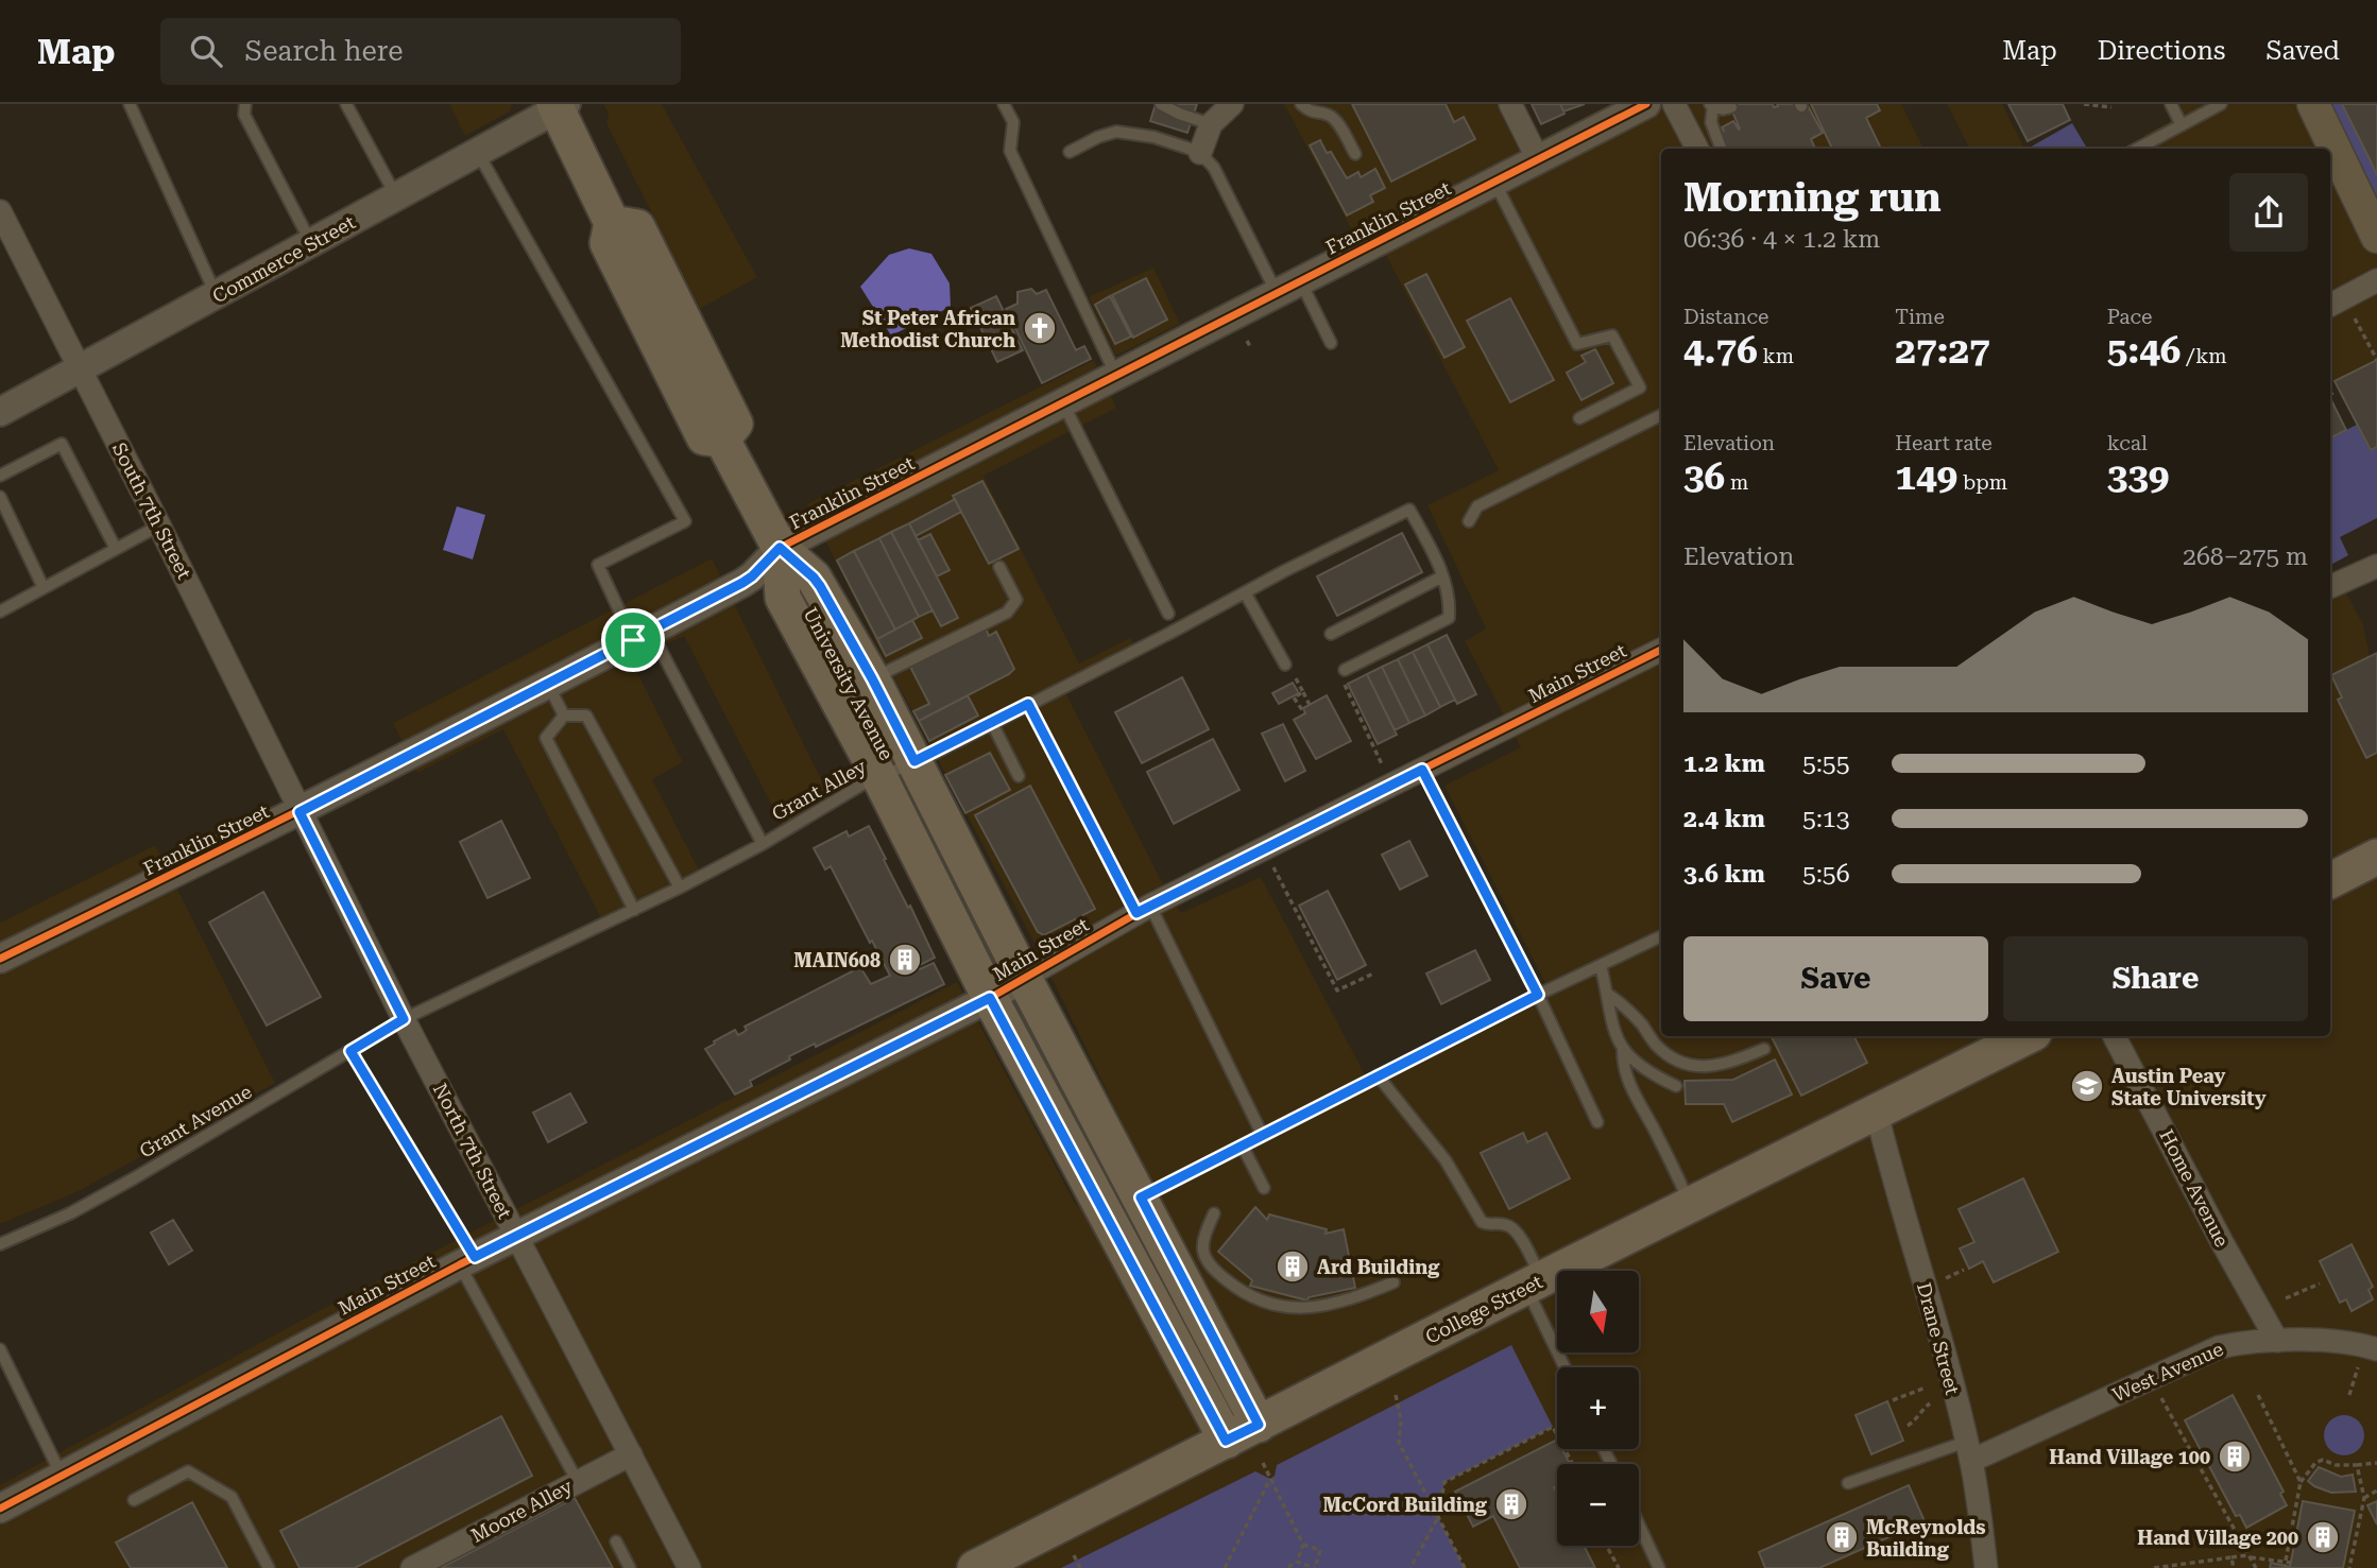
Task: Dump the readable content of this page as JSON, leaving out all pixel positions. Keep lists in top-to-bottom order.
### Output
{
  "streets": {
    "main road": ["University Avenue", "College Street"],
    "street": [
      "Franklin Street",
      "Commerce Street",
      "South 7th Street",
      "Main Street",
      "North 7th Street",
      "Home Avenue",
      "Drane Street",
      "West Avenue",
      "Moore Alley"
    ],
    "lane": ["Grant Alley", "Grant Avenue"]
  },
  "crossings": [
    ["Franklin Street", "South 7th Street"],
    ["Franklin Street", "University Avenue"],
    ["Franklin Street", "North 7th Street"],
    ["Commerce Street", "South 7th Street"],
    ["Commerce Street", "University Avenue"],
    ["South 7th Street", "North 7th Street"],
    ["Main Street", "University Avenue"],
    ["Main Street", "North 7th Street"],
    ["University Avenue", "Grant Alley"],
    ["University Avenue", "College Street"],
    ["Grant Alley", "Grant Avenue"],
    ["Grant Alley", "North 7th Street"],
    ["Grant Avenue", "North 7th Street"],
    ["North 7th Street", "Moore Alley"],
    ["Home Avenue", "West Avenue"],
    ["College Street", "Drane Street"],
    ["Drane Street", "West Avenue"]
  ],
  "places": {
    "church": ["St Peter African Methodist Church"],
    "building": [
      "MAIN608",
      "Ard Building",
      "Hand Village 100",
      "McCord Building",
      "McReynolds Building",
      "Hand Village 200"
    ],
    "school or university": ["Austin Peay State University"]
  },
  "north": "bottom",
  "page": {
    "header": "Map",
    "search": "Search here",
    "nav": ["Map", "Directions", "Saved"],
    "heading": ["Morning run", "06:36 · 4 × 1.2 km"],
    "stats": [
      ["Distance", "4.76 km"],
      ["Time", "27:27"],
      ["Pace", "5:46 /km"],
      ["Elevation", "36 m"],
      ["Heart rate", "149 bpm"],
      ["kcal", "339"]
    ],
    "chart": ["Elevation", "268–275 m"],
    "list": [
      {
        "name": "1.2 km",
        "note": "5:55"
      },
      {
        "name": "2.4 km",
        "note": "5:13"
      },
      {
        "name": "3.6 km",
        "note": "5:56"
      }
    ],
    "buttons": ["Save", "Share"],
    "map_buttons": ["+", "−"]
  }
}
